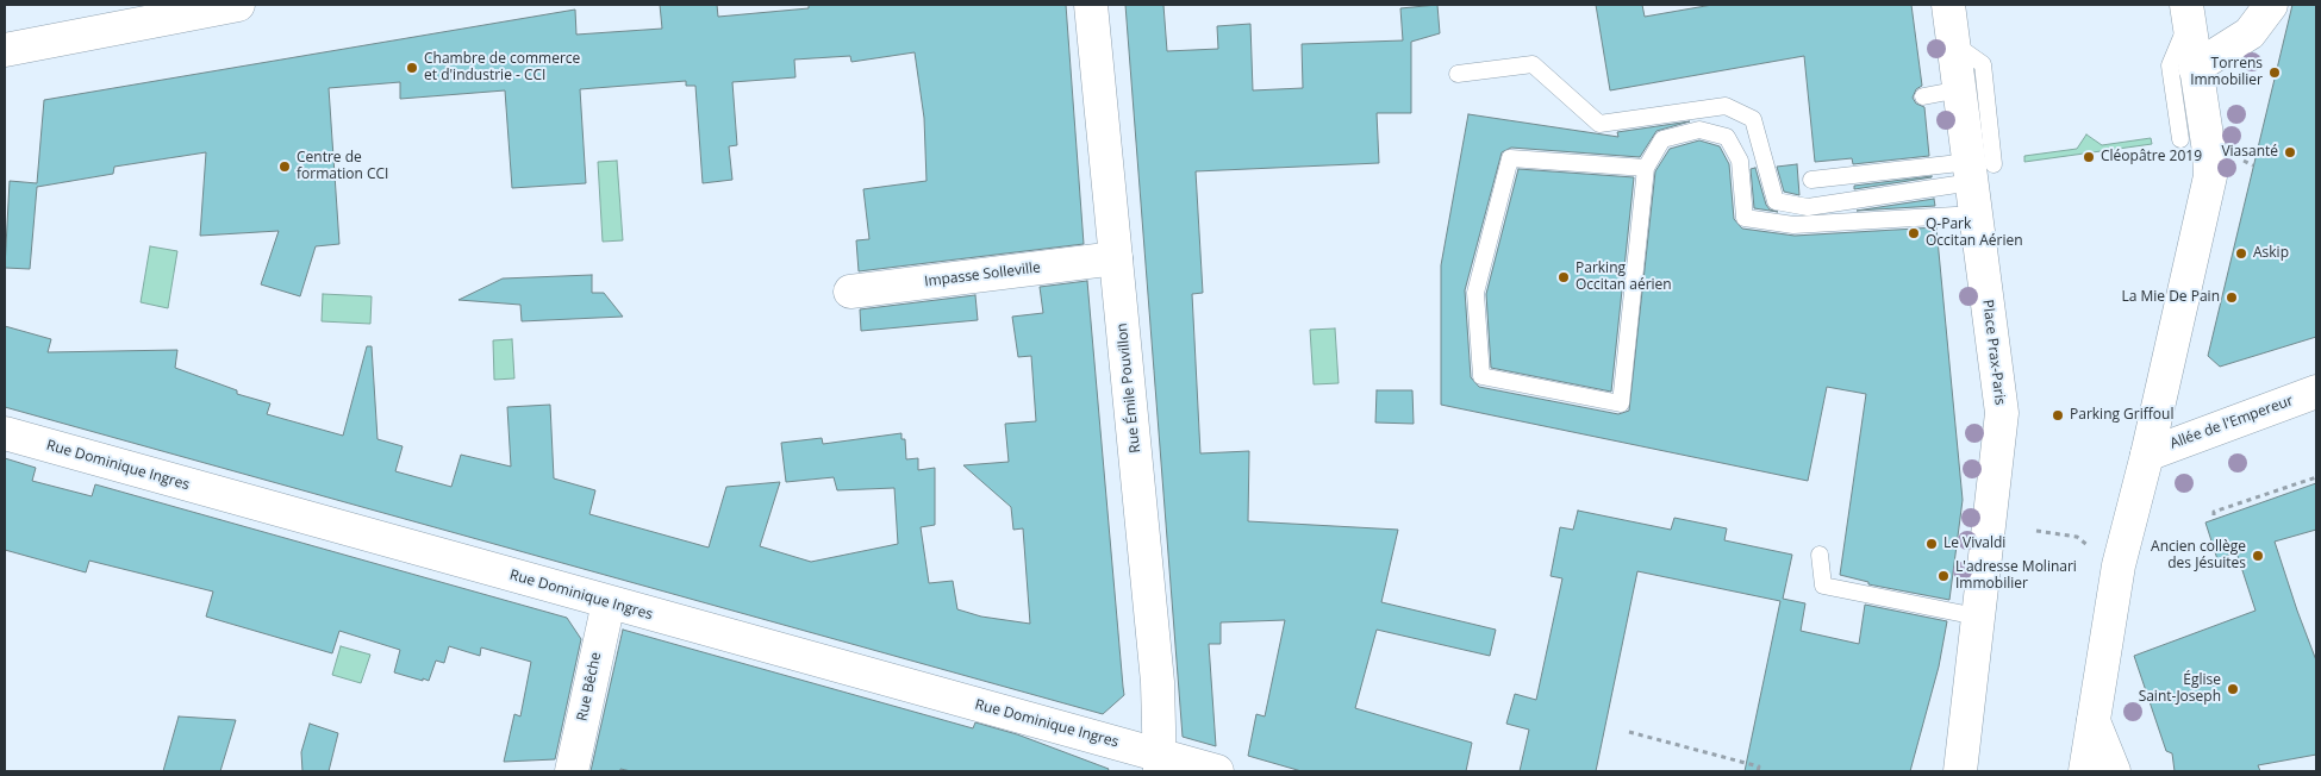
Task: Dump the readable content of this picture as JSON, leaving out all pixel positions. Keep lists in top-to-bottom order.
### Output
{
  "streets": {
    "street": [
      "Impasse Solleville",
      "Place Prax-Paris",
      "Rue Émile Pouvillon",
      "Allée de l'Empereur",
      "Rue Dominique Ingres",
      "Rue Bêche"
    ]
  },
  "crossings": [
    ["Impasse Solleville", "Rue Émile Pouvillon"],
    ["Rue Émile Pouvillon", "Rue Dominique Ingres"],
    ["Rue Dominique Ingres", "Rue Bêche"]
  ],
  "places": [
    "Chambre de commerce et d'industrie - CCI",
    "Torrens Immobilier",
    "Viasanté",
    "Cléopâtre 2019",
    "Centre de formation CCI",
    "Q-Park Occitan Aérien",
    "Askip",
    "Parking Occitan aérien",
    "La Mie De Pain",
    "Parking Griffoul",
    "Le Vivaldi",
    "Ancien collège des Jésuites",
    "L'adresse Molinari Immobilier",
    "Église Saint-Joseph"
  ]
}
